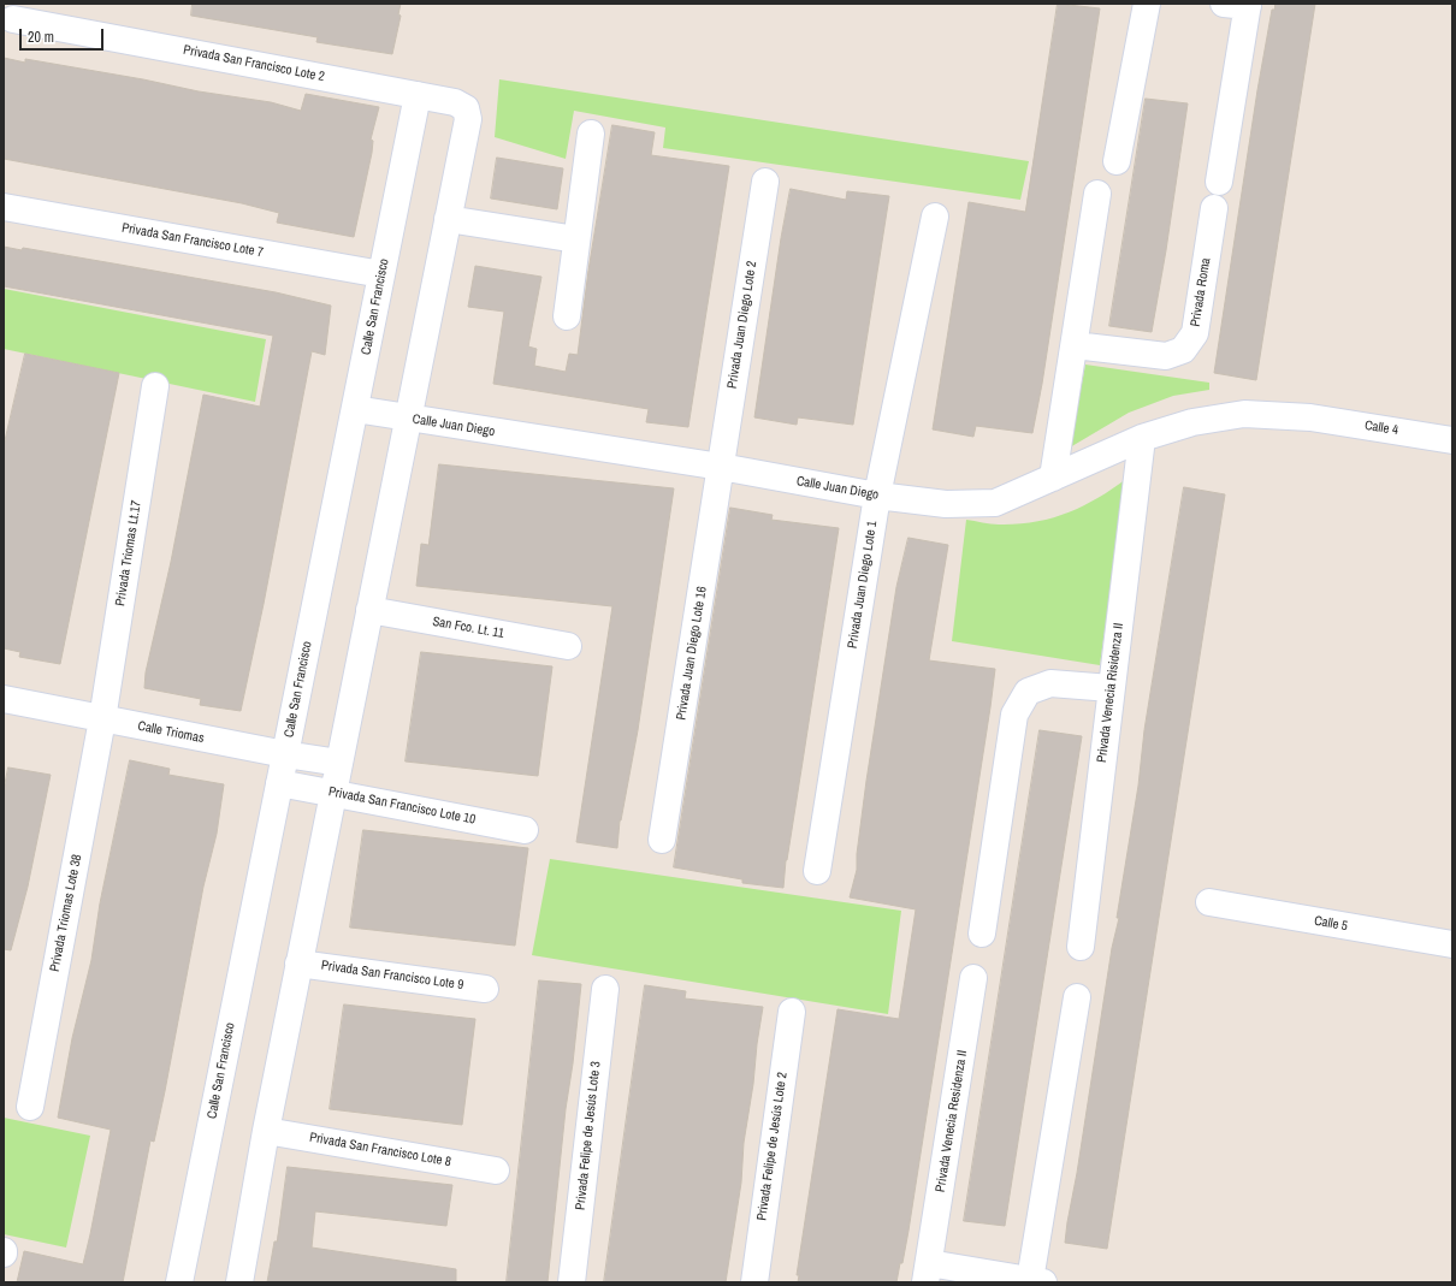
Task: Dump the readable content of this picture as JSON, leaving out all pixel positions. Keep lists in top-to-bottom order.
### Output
{
  "streets": {
    "street": [
      "Privada San Francisco Lote 2",
      "Privada San Francisco Lote 7",
      "Privada Roma",
      "Calle San Francisco",
      "Privada Juan Diego Lote 2",
      "Calle Juan Diego",
      "Calle 4",
      "Privada Triomas Lt.17",
      "Privada Juan Diego Lote 1",
      "San Fco. Lt. 11",
      "Privada Juan Diego Lote 16",
      "Privada Venecia Risidenza II",
      "Calle Triomas",
      "Privada San Francisco Lote 10",
      "Privada Triomas Lote 38",
      "Calle 5",
      "Privada San Francisco Lote 9",
      "Privada Venecia Residenza II",
      "Privada Felipe de Jesús Lote 3",
      "Privada Felipe de Jesús Lote 2",
      "Privada San Francisco Lote 8"
    ]
  },
  "crossings": [
    ["Privada San Francisco Lote 2", "Calle San Francisco"],
    ["Privada San Francisco Lote 7", "Calle San Francisco"],
    ["Calle San Francisco", "Calle Juan Diego"],
    ["Calle San Francisco", "Calle Triomas"],
    ["Calle San Francisco", "Privada San Francisco Lote 10"],
    ["Privada Juan Diego Lote 2", "Calle Juan Diego"],
    ["Privada Juan Diego Lote 2", "Privada Juan Diego Lote 16"],
    ["Calle Juan Diego", "Calle 4"],
    ["Calle Juan Diego", "Privada Juan Diego Lote 1"],
    ["Calle Juan Diego", "Privada Juan Diego Lote 16"],
    ["Calle Juan Diego", "Privada Venecia Risidenza II"],
    ["Privada Triomas Lt.17", "Calle Triomas"],
    ["Privada Triomas Lt.17", "Privada Triomas Lote 38"],
    ["Calle Triomas", "Privada Triomas Lote 38"]
  ],
  "scale_bar": "20 m"
}
